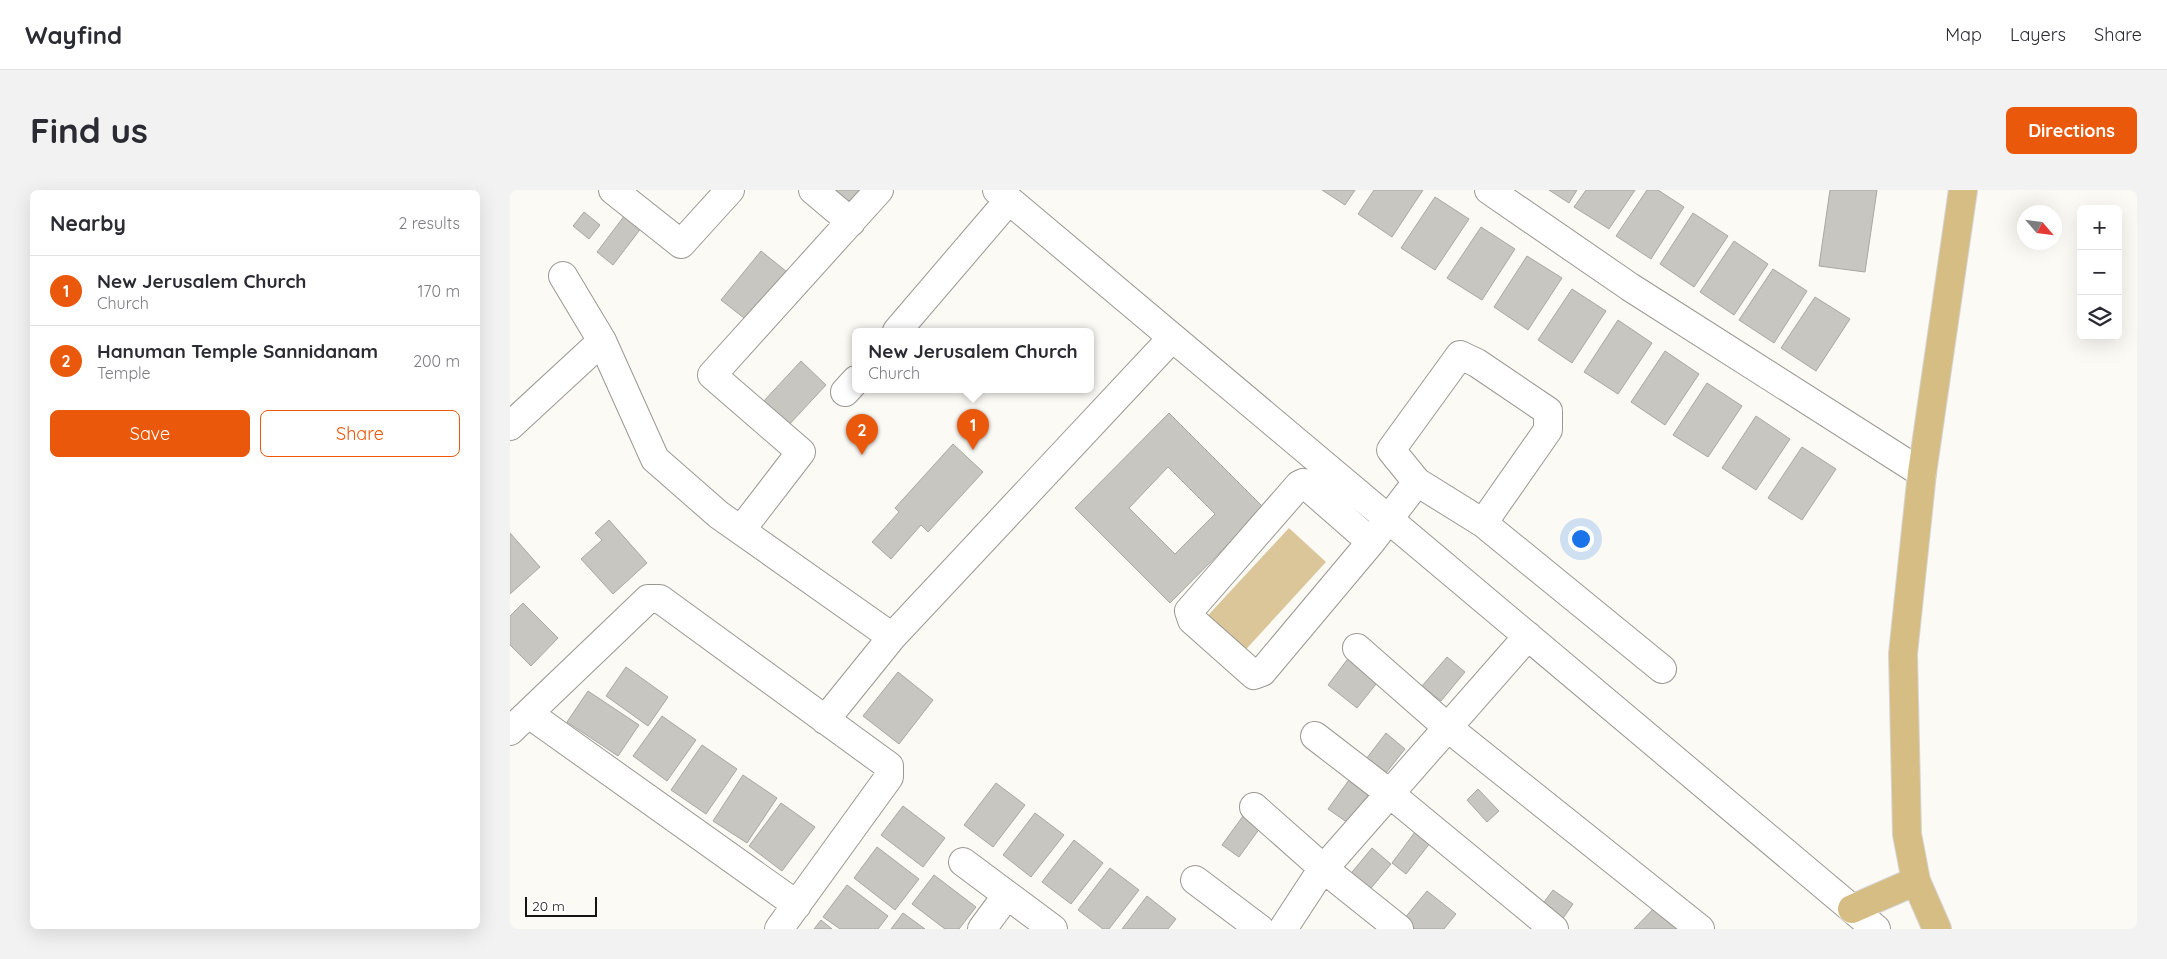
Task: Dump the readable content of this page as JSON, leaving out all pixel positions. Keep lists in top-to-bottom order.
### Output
{
  "scale_bar": "20 m",
  "north": "bottom right",
  "page": {
    "header": "Wayfind",
    "nav": ["Map", "Layers", "Share"],
    "buttons": [
      "Directions",
      ["Save", "Share"]
    ],
    "title": "Find us",
    "heading": ["Nearby", "2 results"],
    "map_buttons": ["+", "−"],
    "list": [
      {
        "mark": "1",
        "name": "New Jerusalem Church",
        "note": "Church",
        "value": "170 m"
      },
      {
        "mark": "2",
        "name": "Hanuman Temple Sannidanam",
        "note": "Temple",
        "value": "200 m"
      }
    ],
    "popup": ["New Jerusalem Church", "Church"],
    "pins": ["1", "2"],
    "scale": "20 m"
  }
}
